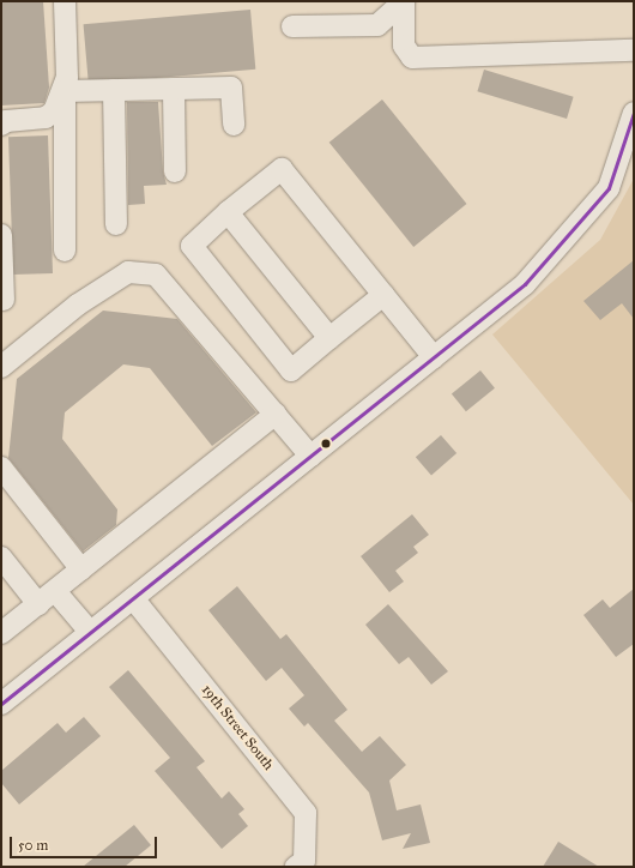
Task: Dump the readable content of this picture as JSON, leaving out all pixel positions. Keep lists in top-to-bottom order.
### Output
{
  "streets": {
    "street": ["19th Street South"]
  },
  "scale_bar": "50 m"
}
